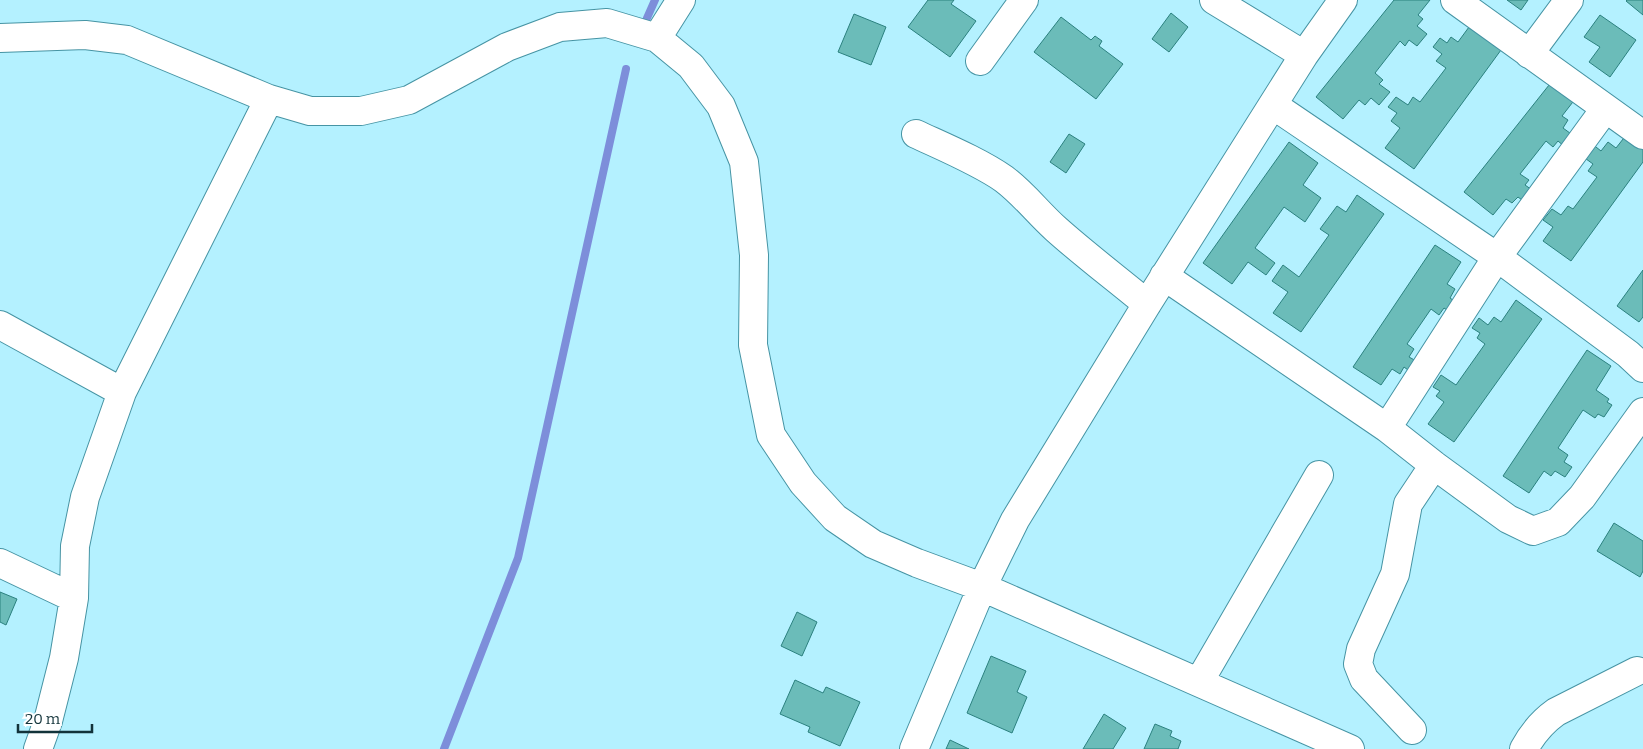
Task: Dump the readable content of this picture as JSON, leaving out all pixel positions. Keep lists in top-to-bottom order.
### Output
{
  "scale_bar": "20 m"
}
